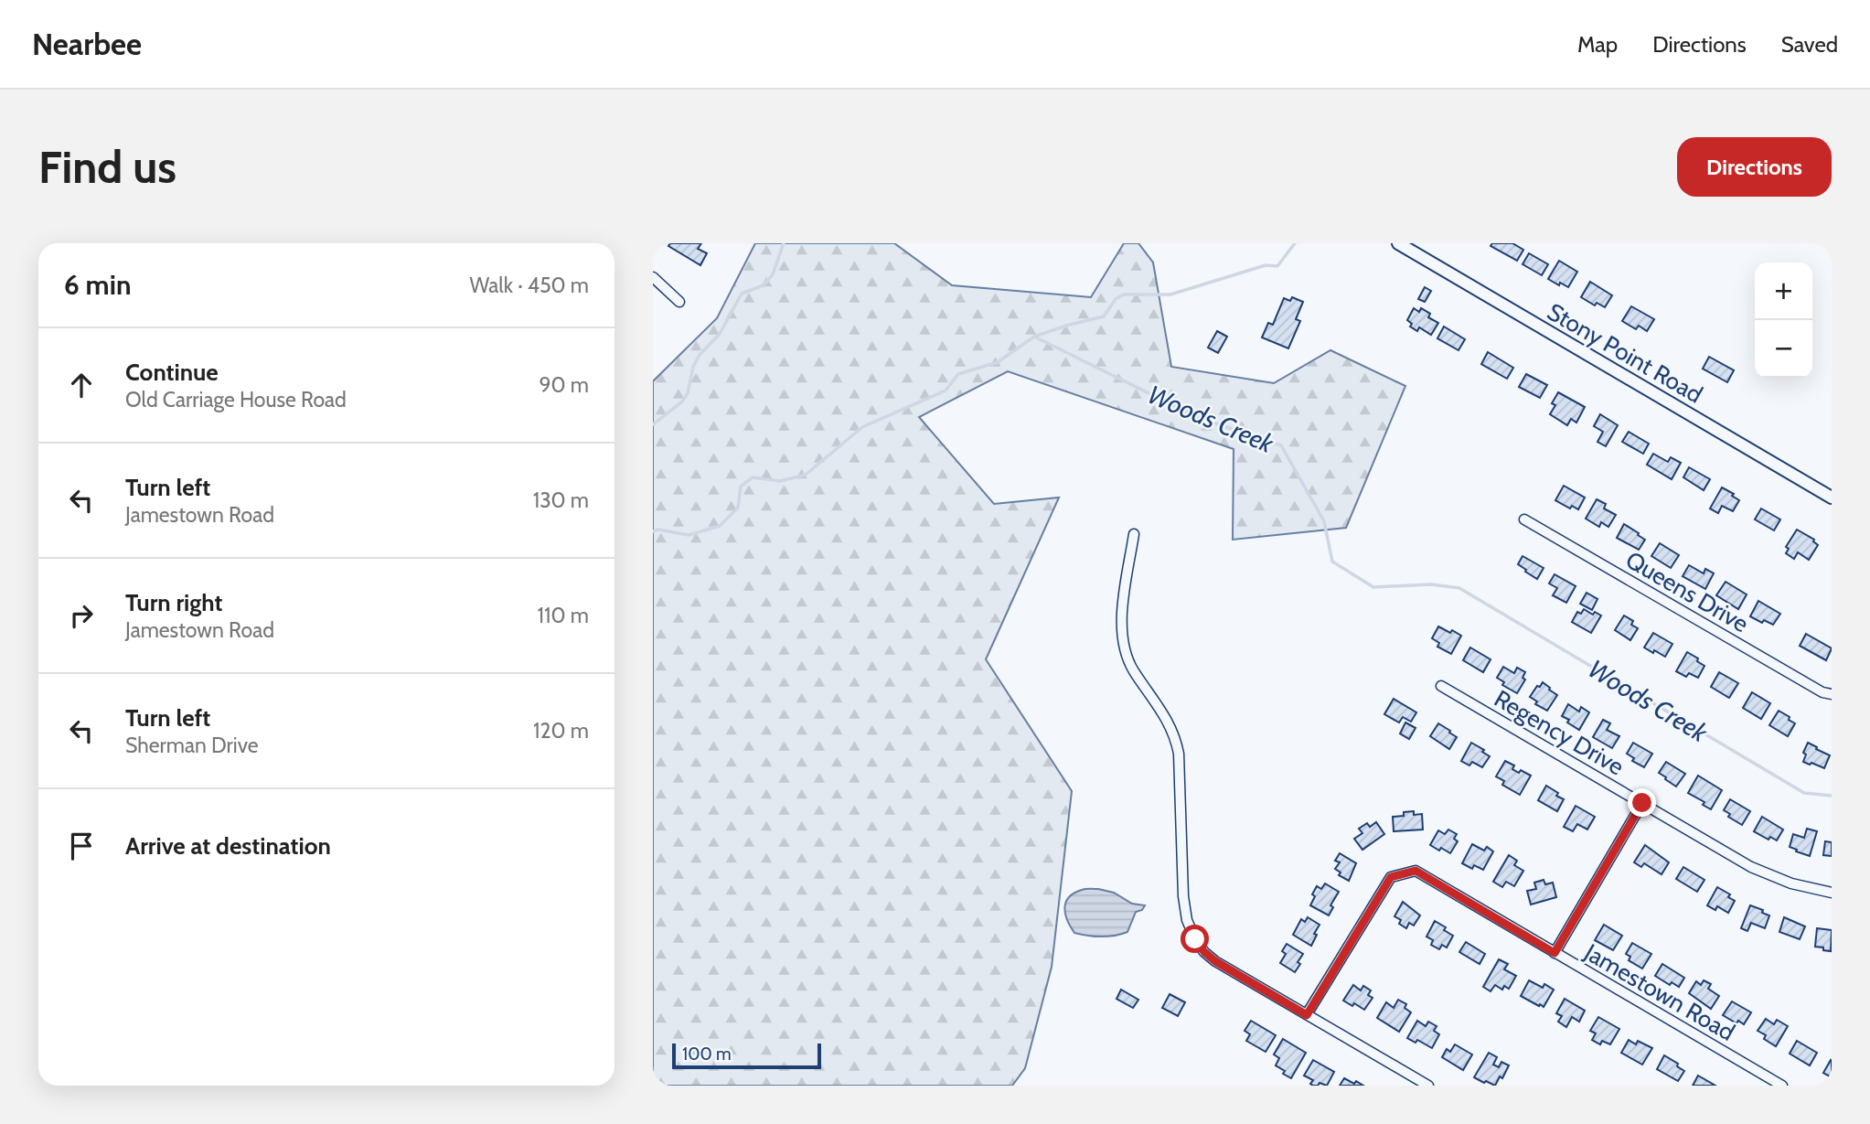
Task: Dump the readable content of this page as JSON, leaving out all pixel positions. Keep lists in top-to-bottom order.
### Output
{
  "streets": {
    "street": [
      "Stony Point Road",
      "Queens Drive",
      "Regency Drive",
      "Jamestown Road"
    ]
  },
  "water": ["Woods Creek"],
  "scale_bar": "100 m",
  "page": {
    "header": "Nearbee",
    "nav": ["Map", "Directions", "Saved"],
    "buttons": "Directions",
    "title": "Find us",
    "heading": ["6 min", "Walk · 450 m"],
    "map_buttons": ["+", "−"],
    "list": [
      ["Continue", "Old Carriage House Road", "90 m"],
      ["Turn left", "Jamestown Road", "130 m"],
      ["Turn right", "Jamestown Road", "110 m"],
      ["Turn left", "Sherman Drive", "120 m"],
      "Arrive at destination"
    ],
    "scale": "100 m"
  }
}
